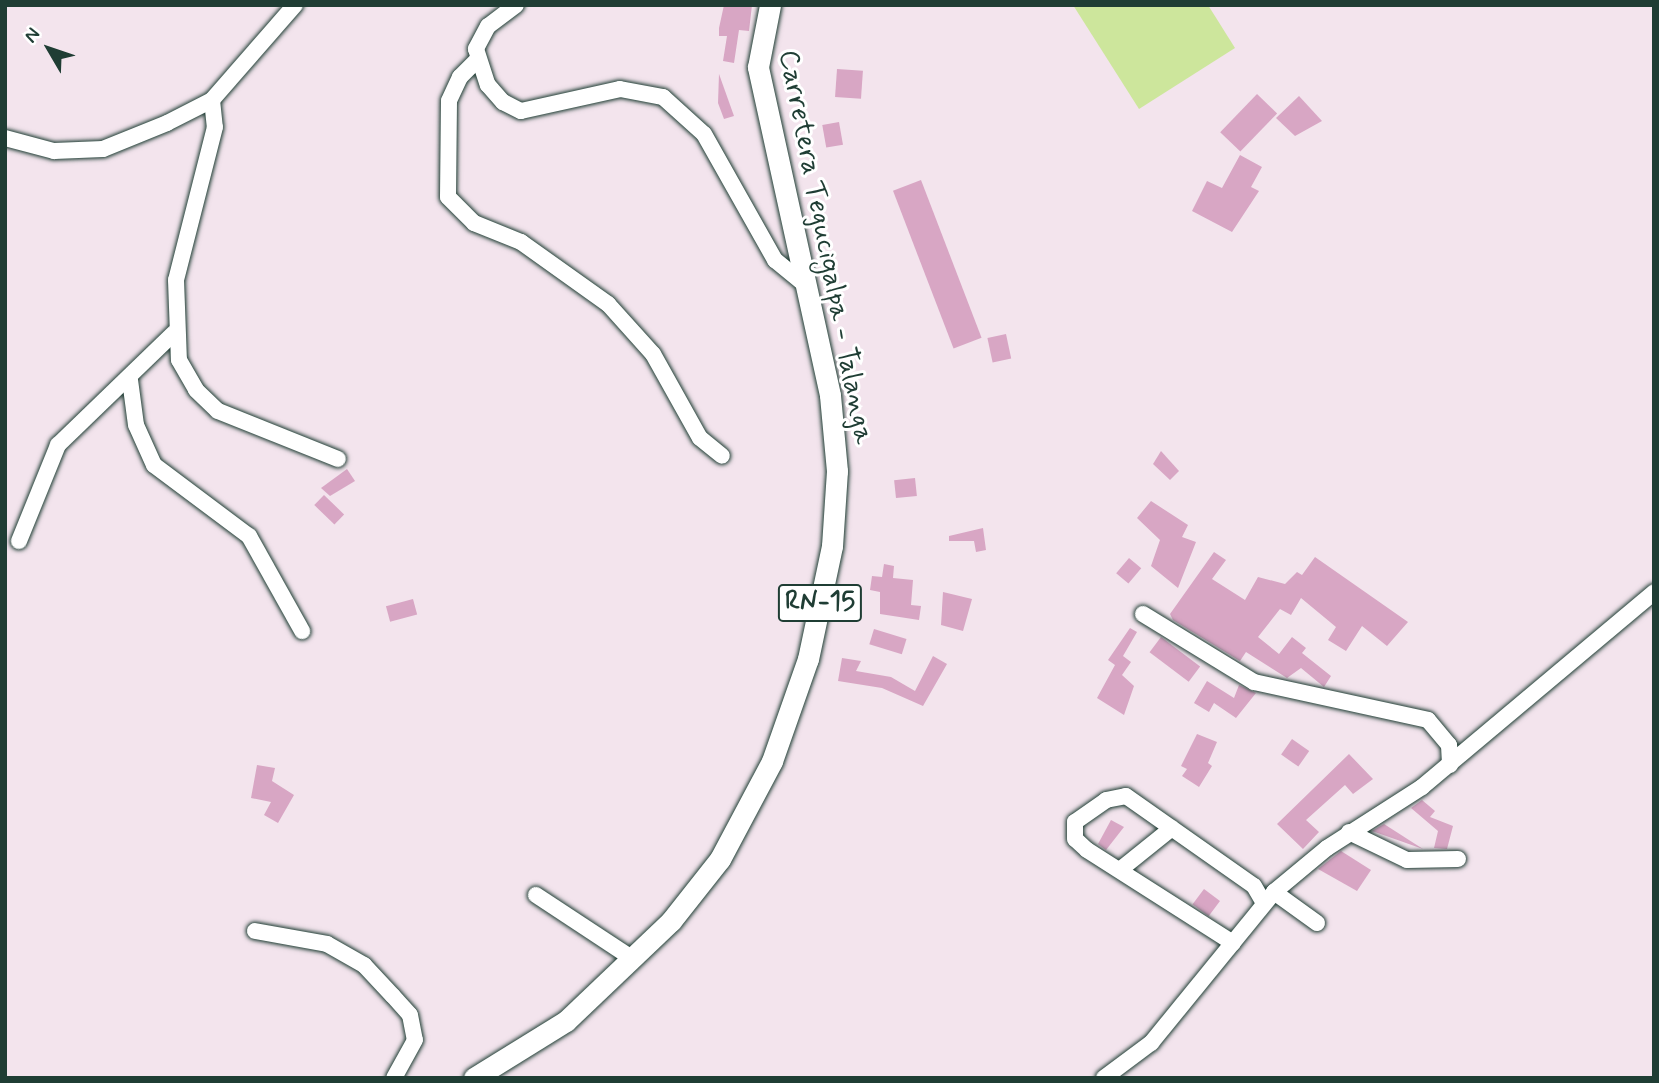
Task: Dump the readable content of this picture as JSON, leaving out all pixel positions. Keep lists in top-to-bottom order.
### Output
{
  "streets": {
    "main road": ["Carretera Tegucigalpa - Talanga", "RN-15"]
  },
  "north": "top left"
}
